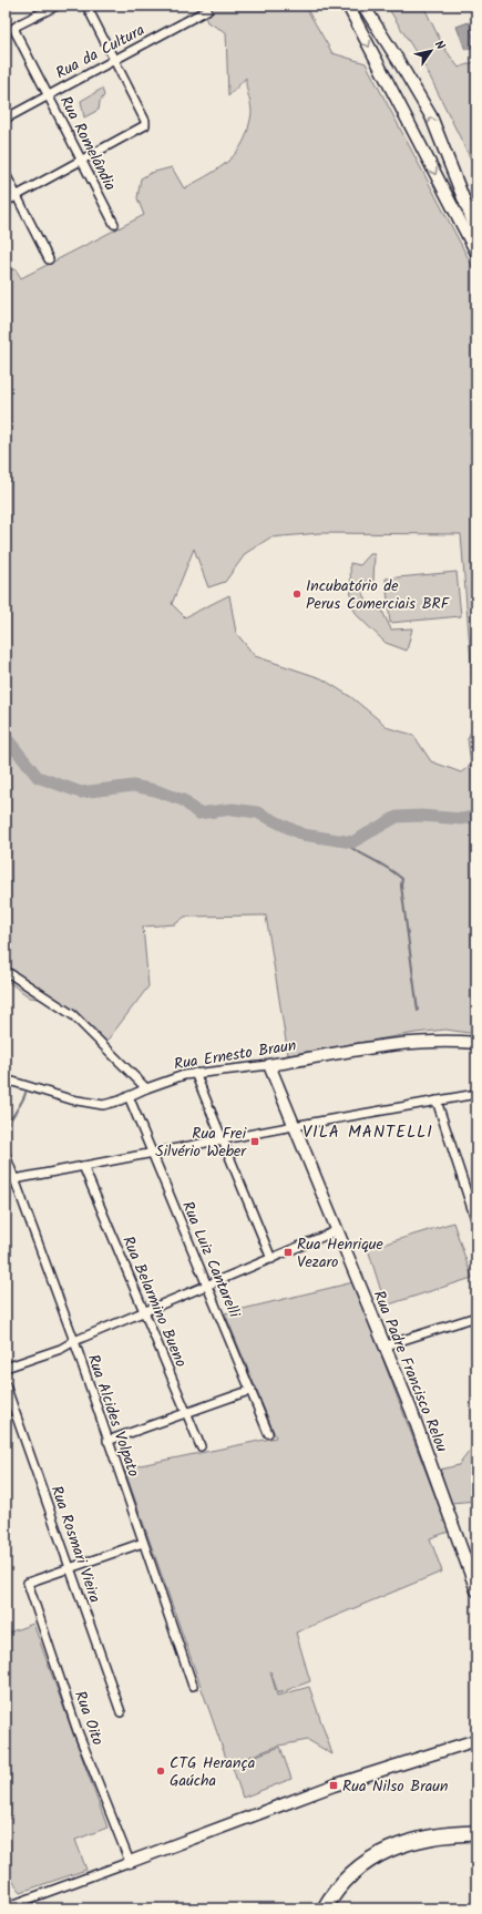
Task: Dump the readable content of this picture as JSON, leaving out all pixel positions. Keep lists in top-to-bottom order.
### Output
{
  "streets": {
    "street": [
      "Rua da Cultura",
      "Rua Romelândia",
      "Rua Ernesto Braun",
      "Rua Luiz Cantarelli",
      "Rua Belarmino Bueno",
      "Rua Padre Francisco Relou",
      "Rua Alcides Volpato",
      "Rua Rosmari Vieira",
      "Rua Oito"
    ]
  },
  "crossings": [
    ["Rua da Cultura", "Rua Romelândia"],
    ["Rua Ernesto Braun", "Rua Luiz Cantarelli"],
    ["Rua Ernesto Braun", "Rua Padre Francisco Relou"],
    ["Rua Rosmari Vieira", "Rua Oito"]
  ],
  "districts": ["VILA MANTELLI"],
  "places": {
    "other": ["Incubatório de Perus Comerciais BRF", "CTG Herança Gaúcha"],
    "transit": ["Rua Frei Silvério Weber", "Rua Henrique Vezaro", "Rua Nilso Braun"]
  },
  "north": "top right"
}
